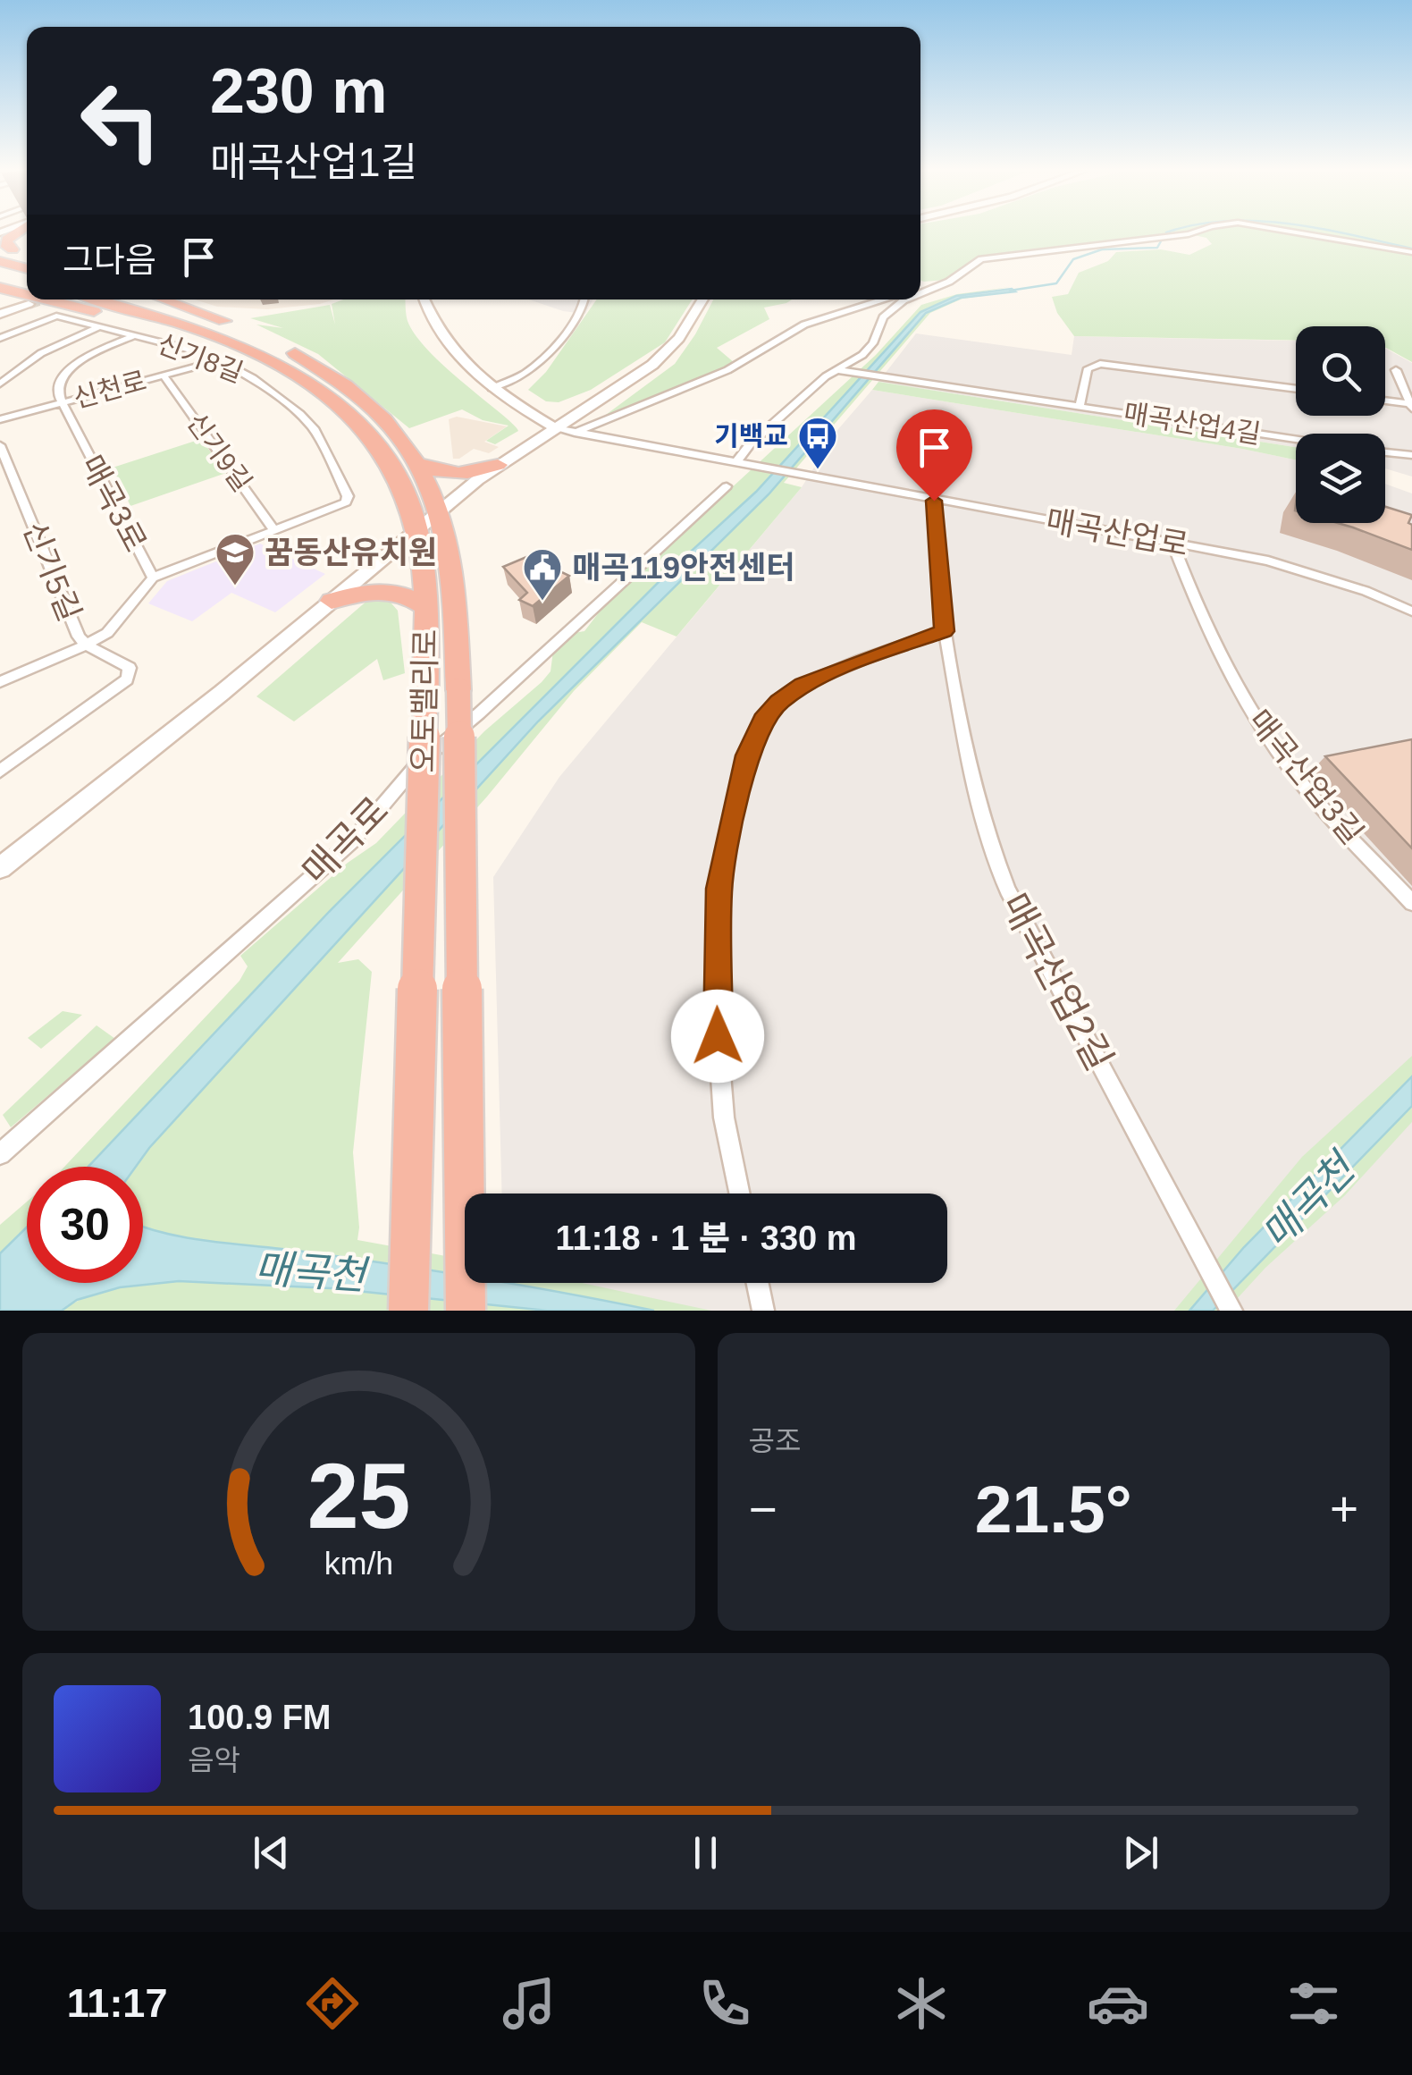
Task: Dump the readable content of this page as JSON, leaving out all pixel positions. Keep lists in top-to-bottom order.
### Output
{
  "streets": {
    "highway": ["오토밸리로"],
    "street": [
      "신기8길",
      "신천로",
      "매곡산업4길",
      "신기9길",
      "매곡3로",
      "매곡산업로",
      "신기5길",
      "매곡산업3길",
      "매곡로",
      "매곡산업2길"
    ]
  },
  "crossings": [
    ["신기8길", "신천로"],
    ["신기8길", "신기9길"],
    ["신기8길", "매곡3로"],
    ["신천로", "신기9길"],
    ["신천로", "매곡3로"],
    ["매곡3로", "신기5길"],
    ["매곡산업로", "매곡산업3길"],
    ["매곡산업로", "매곡산업2길"]
  ],
  "water": ["매곡천"],
  "places": {
    "bus stop": ["기백교"],
    "school or university": ["꿈동산유치원"],
    "public building": ["매곡119안전센터"]
  },
  "page": {
    "turn": ["230 m", "매곡산업1길"],
    "then": "그다음",
    "limit": "30",
    "trip": "11:18 · 1 분 · 330 m",
    "tile": "공조",
    "heat": ["−", "21.5°", "+"],
    "song": ["100.9 FM", "음악"],
    "tabs": "11:17",
    "gauge": ["25", "km/h"]
  }
}
